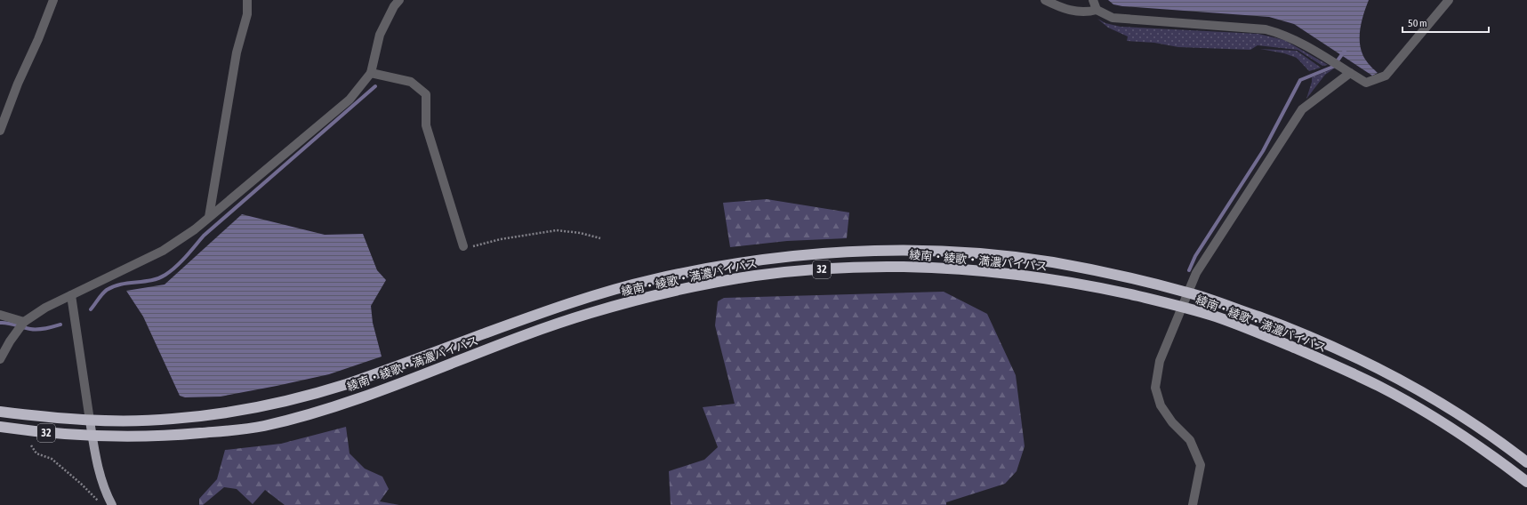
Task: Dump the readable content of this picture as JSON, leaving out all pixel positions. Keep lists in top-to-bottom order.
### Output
{
  "streets": {
    "highway": ["綾南・綾歌・満濃バイパス", "32"]
  },
  "scale_bar": "50 m"
}
